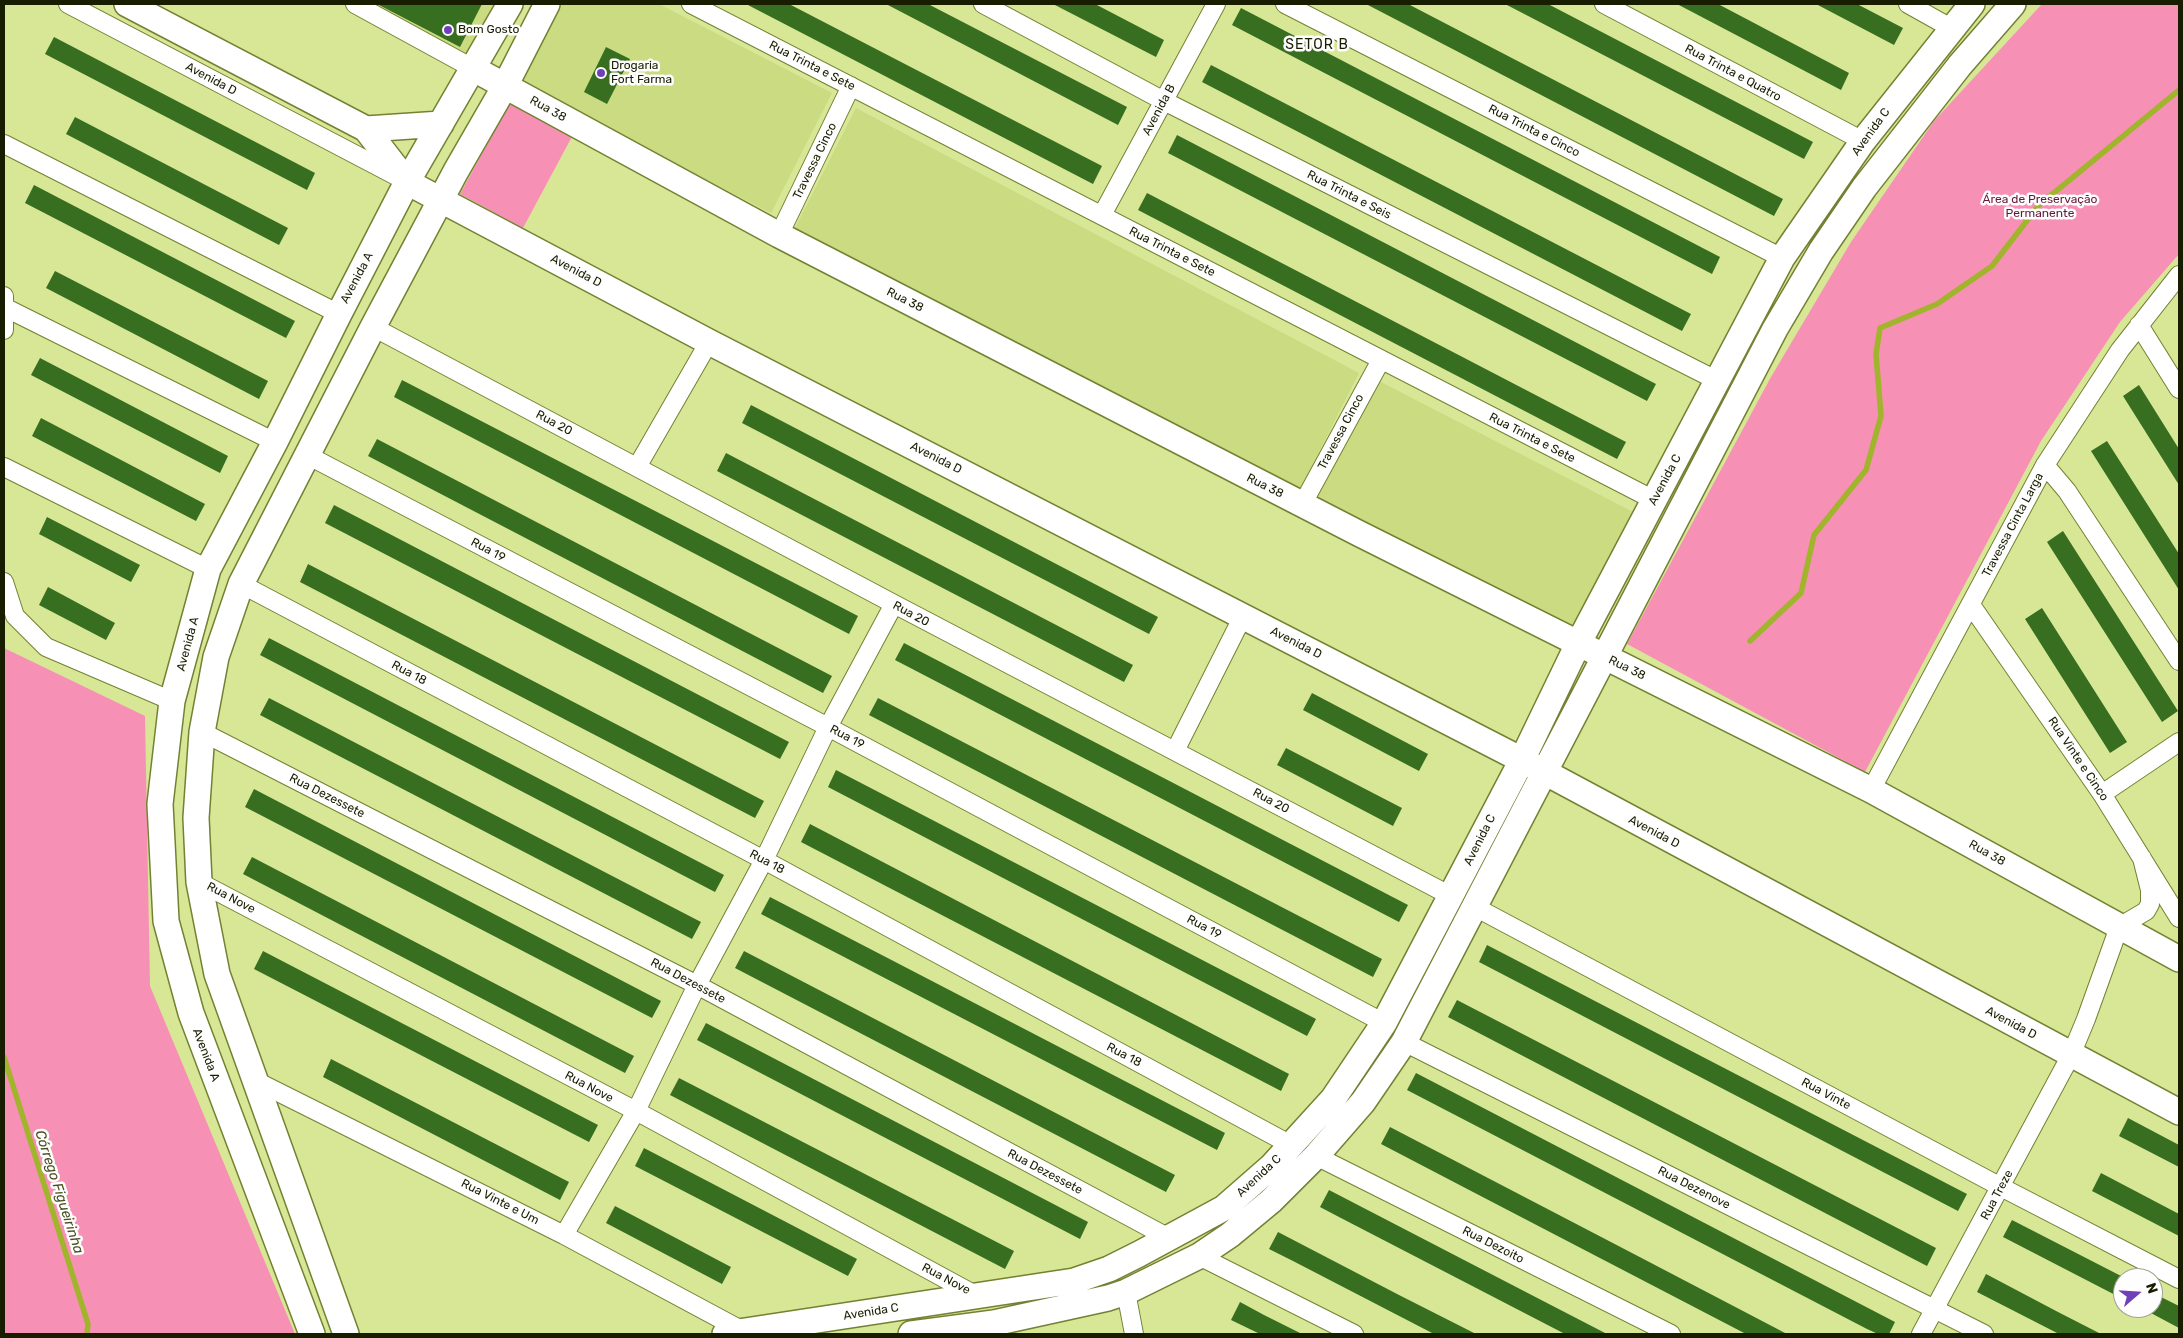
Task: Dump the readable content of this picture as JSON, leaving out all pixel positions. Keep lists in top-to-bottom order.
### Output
{
  "streets": {
    "street": [
      "Rua Trinta e Sete",
      "Rua Trinta e Quatro",
      "Avenida D",
      "Rua 38",
      "Avenida B",
      "Rua Trinta e Cinco",
      "Avenida C",
      "Travessa Cinco",
      "Rua Trinta e Seis",
      "Avenida A",
      "Rua 20",
      "Travessa Cinta Larga",
      "Rua 19",
      "Rua 18",
      "Rua Vinte e Cinco",
      "Rua Dezessete",
      "Rua Nove",
      "Rua Vinte",
      "Rua Dezenove",
      "Rua Treze",
      "Rua Vinte e Um",
      "Rua Dezoito"
    ]
  },
  "crossings": [
    ["Rua Trinta e Sete", "Avenida B"],
    ["Rua Trinta e Sete", "Avenida C"],
    ["Rua Trinta e Sete", "Travessa Cinco"],
    ["Rua Trinta e Quatro", "Avenida C"],
    ["Avenida D", "Avenida C"],
    ["Avenida D", "Avenida A"],
    ["Avenida D", "Rua Treze"],
    ["Rua 38", "Avenida C"],
    ["Rua 38", "Travessa Cinco"],
    ["Rua 38", "Avenida A"],
    ["Rua 38", "Travessa Cinta Larga"],
    ["Rua 38", "Rua Treze"],
    ["Avenida B", "Rua Trinta e Seis"],
    ["Rua Trinta e Cinco", "Avenida C"],
    ["Avenida C", "Rua Trinta e Seis"],
    ["Avenida C", "Rua 20"],
    ["Avenida C", "Rua 19"],
    ["Avenida C", "Rua 18"],
    ["Avenida C", "Rua Dezessete"],
    ["Avenida C", "Rua Nove"],
    ["Avenida C", "Rua Vinte"],
    ["Avenida C", "Rua Dezenove"],
    ["Avenida C", "Rua Vinte e Um"],
    ["Avenida C", "Rua Dezoito"],
    ["Travessa Cinta Larga", "Rua Vinte e Cinco"],
    ["Rua Vinte", "Rua Treze"],
    ["Rua Dezenove", "Rua Treze"]
  ],
  "districts": ["SETOR B"],
  "water": ["Córrego Figueirinha"],
  "parks": ["Área de Preservação Permanente"],
  "places": ["Bom Gosto", "Drogaria Fort Farma"],
  "north": "right"
}
